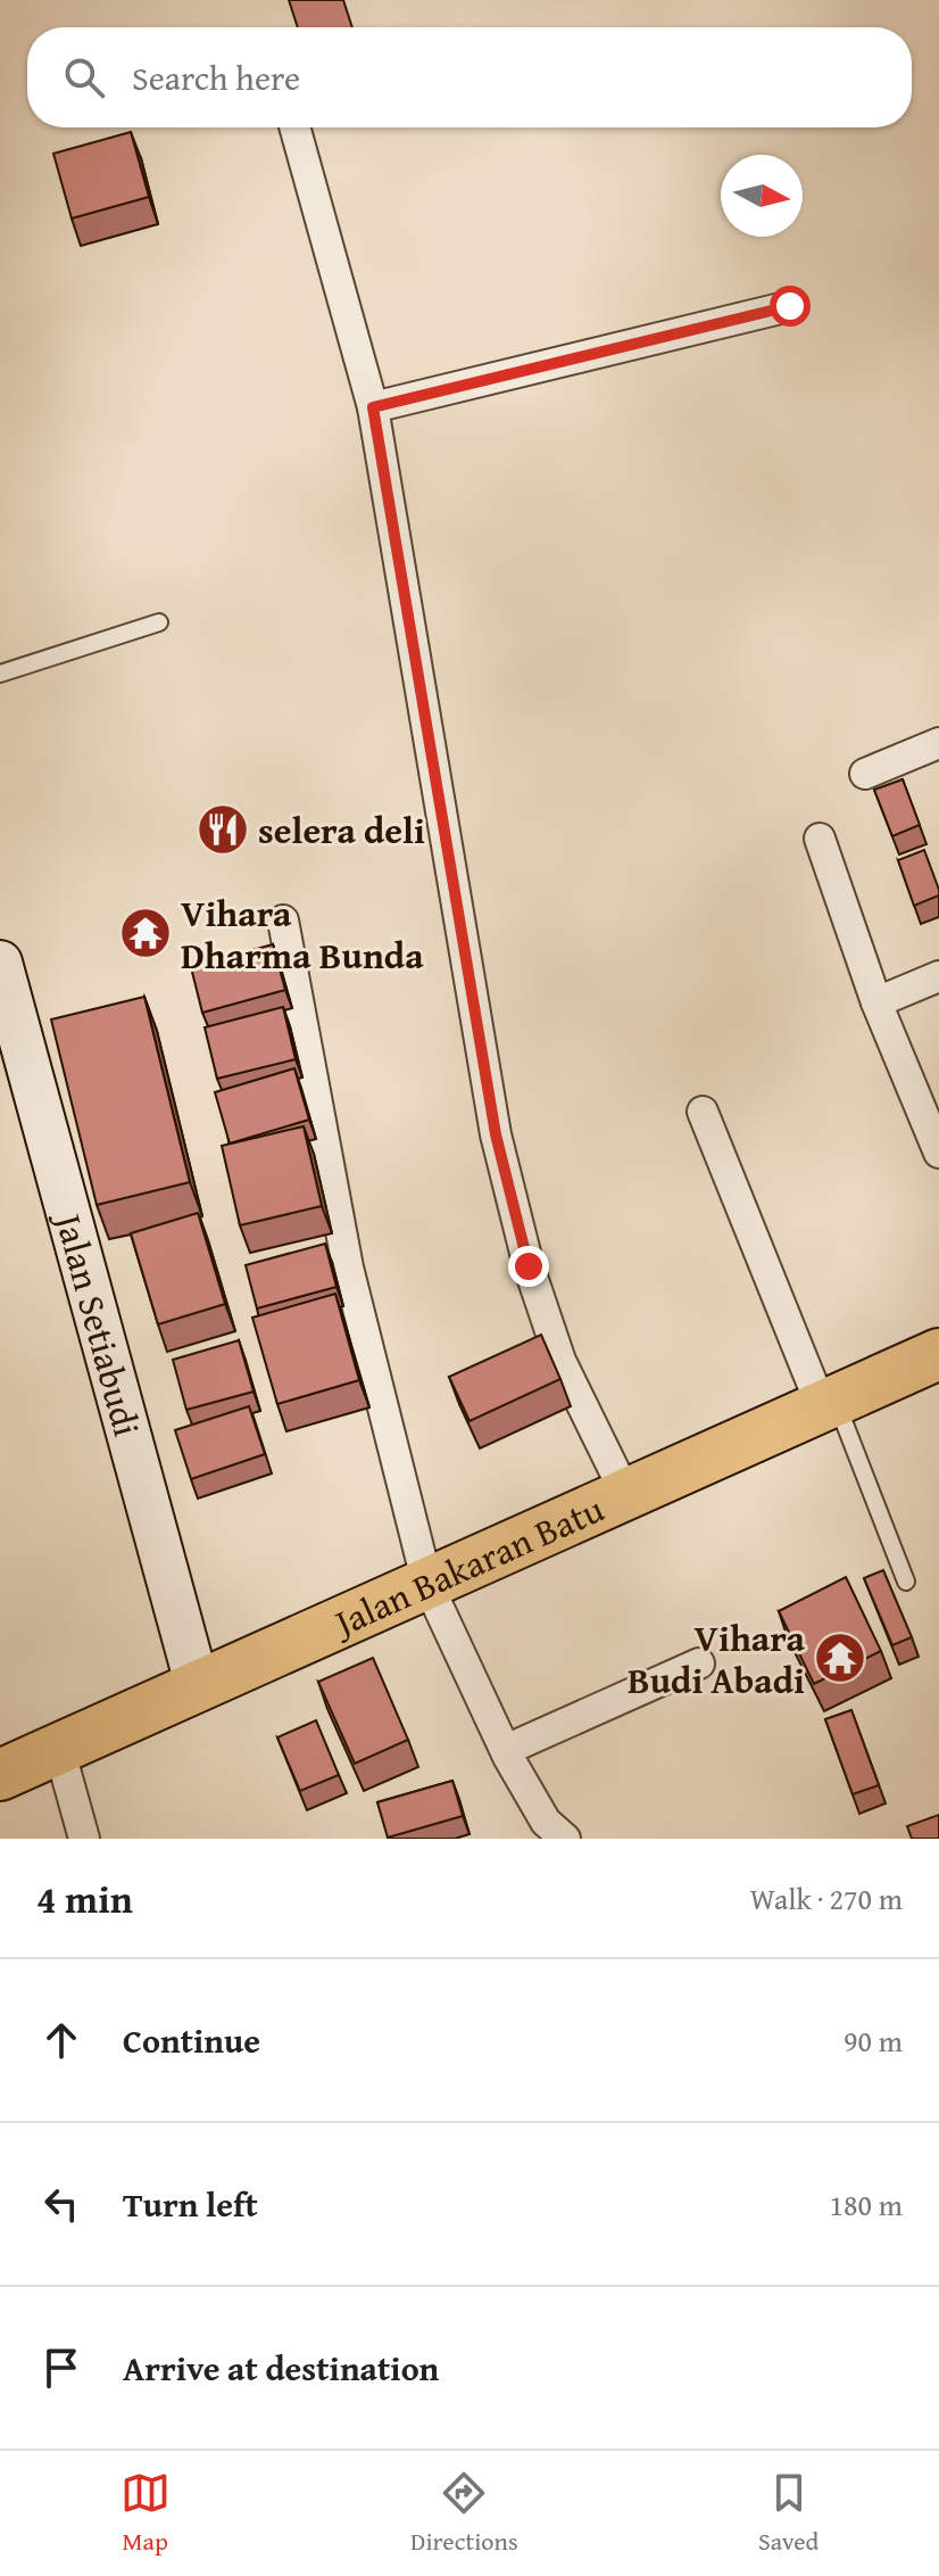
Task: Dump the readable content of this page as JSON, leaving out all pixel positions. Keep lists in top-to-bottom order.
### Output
{
  "streets": {
    "highway": ["Jalan Bakaran Batu"],
    "street": ["Jalan Setiabudi"]
  },
  "crossings": [
    ["Jalan Setiabudi", "Jalan Bakaran Batu"]
  ],
  "places": {
    "restaurant": ["selera deli"],
    "temple": ["Vihara Dharma Bunda", "Vihara Budi Abadi"]
  },
  "north": "right",
  "page": {
    "search": "Search here",
    "heading": ["4 min", "Walk · 270 m"],
    "list": [
      ["Continue", "90 m"],
      ["Turn left", "180 m"],
      "Arrive at destination"
    ],
    "nav": ["Map", "Directions", "Saved"]
  }
}
